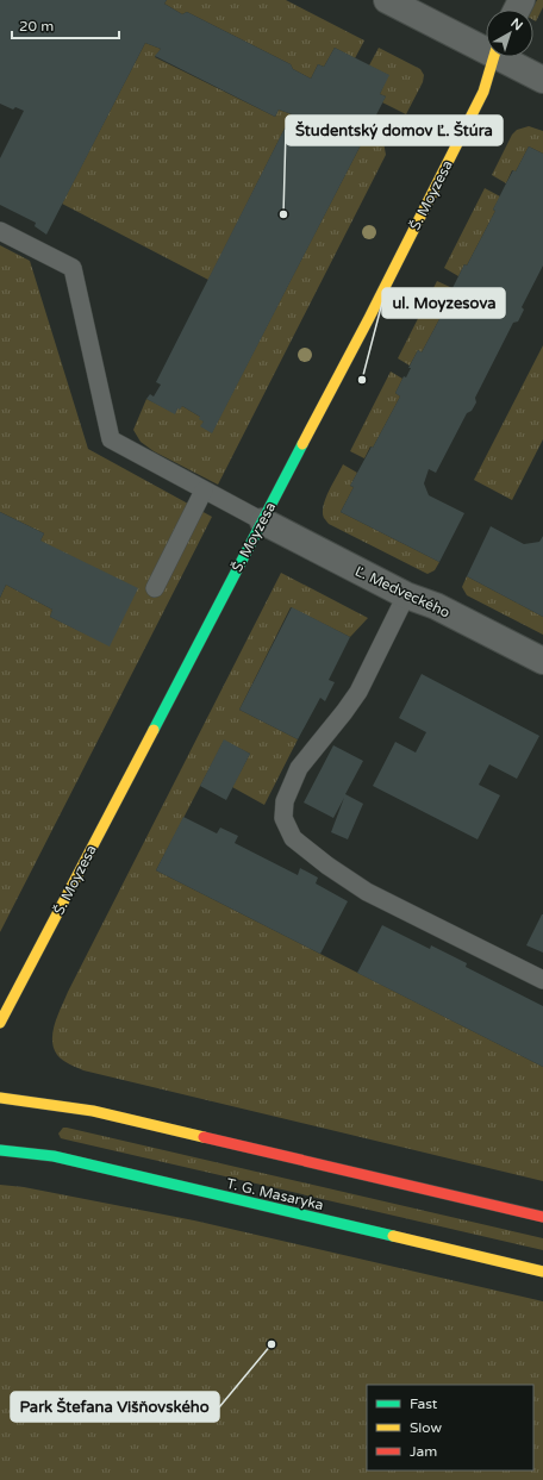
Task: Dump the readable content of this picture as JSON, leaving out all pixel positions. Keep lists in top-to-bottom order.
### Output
{
  "streets": {
    "street": ["Š. Moyzesa", "Ľ. Medveckého", "T. G. Masaryka"]
  },
  "crossings": [
    ["Š. Moyzesa", "Ľ. Medveckého"]
  ],
  "places": ["Študentský domov Ľ. Štúra", "ul. Moyzesova", "Park Štefana Višňovského"],
  "legend": ["Fast", "Slow", "Jam"],
  "scale_bar": "20 m",
  "north": "top right"
}
